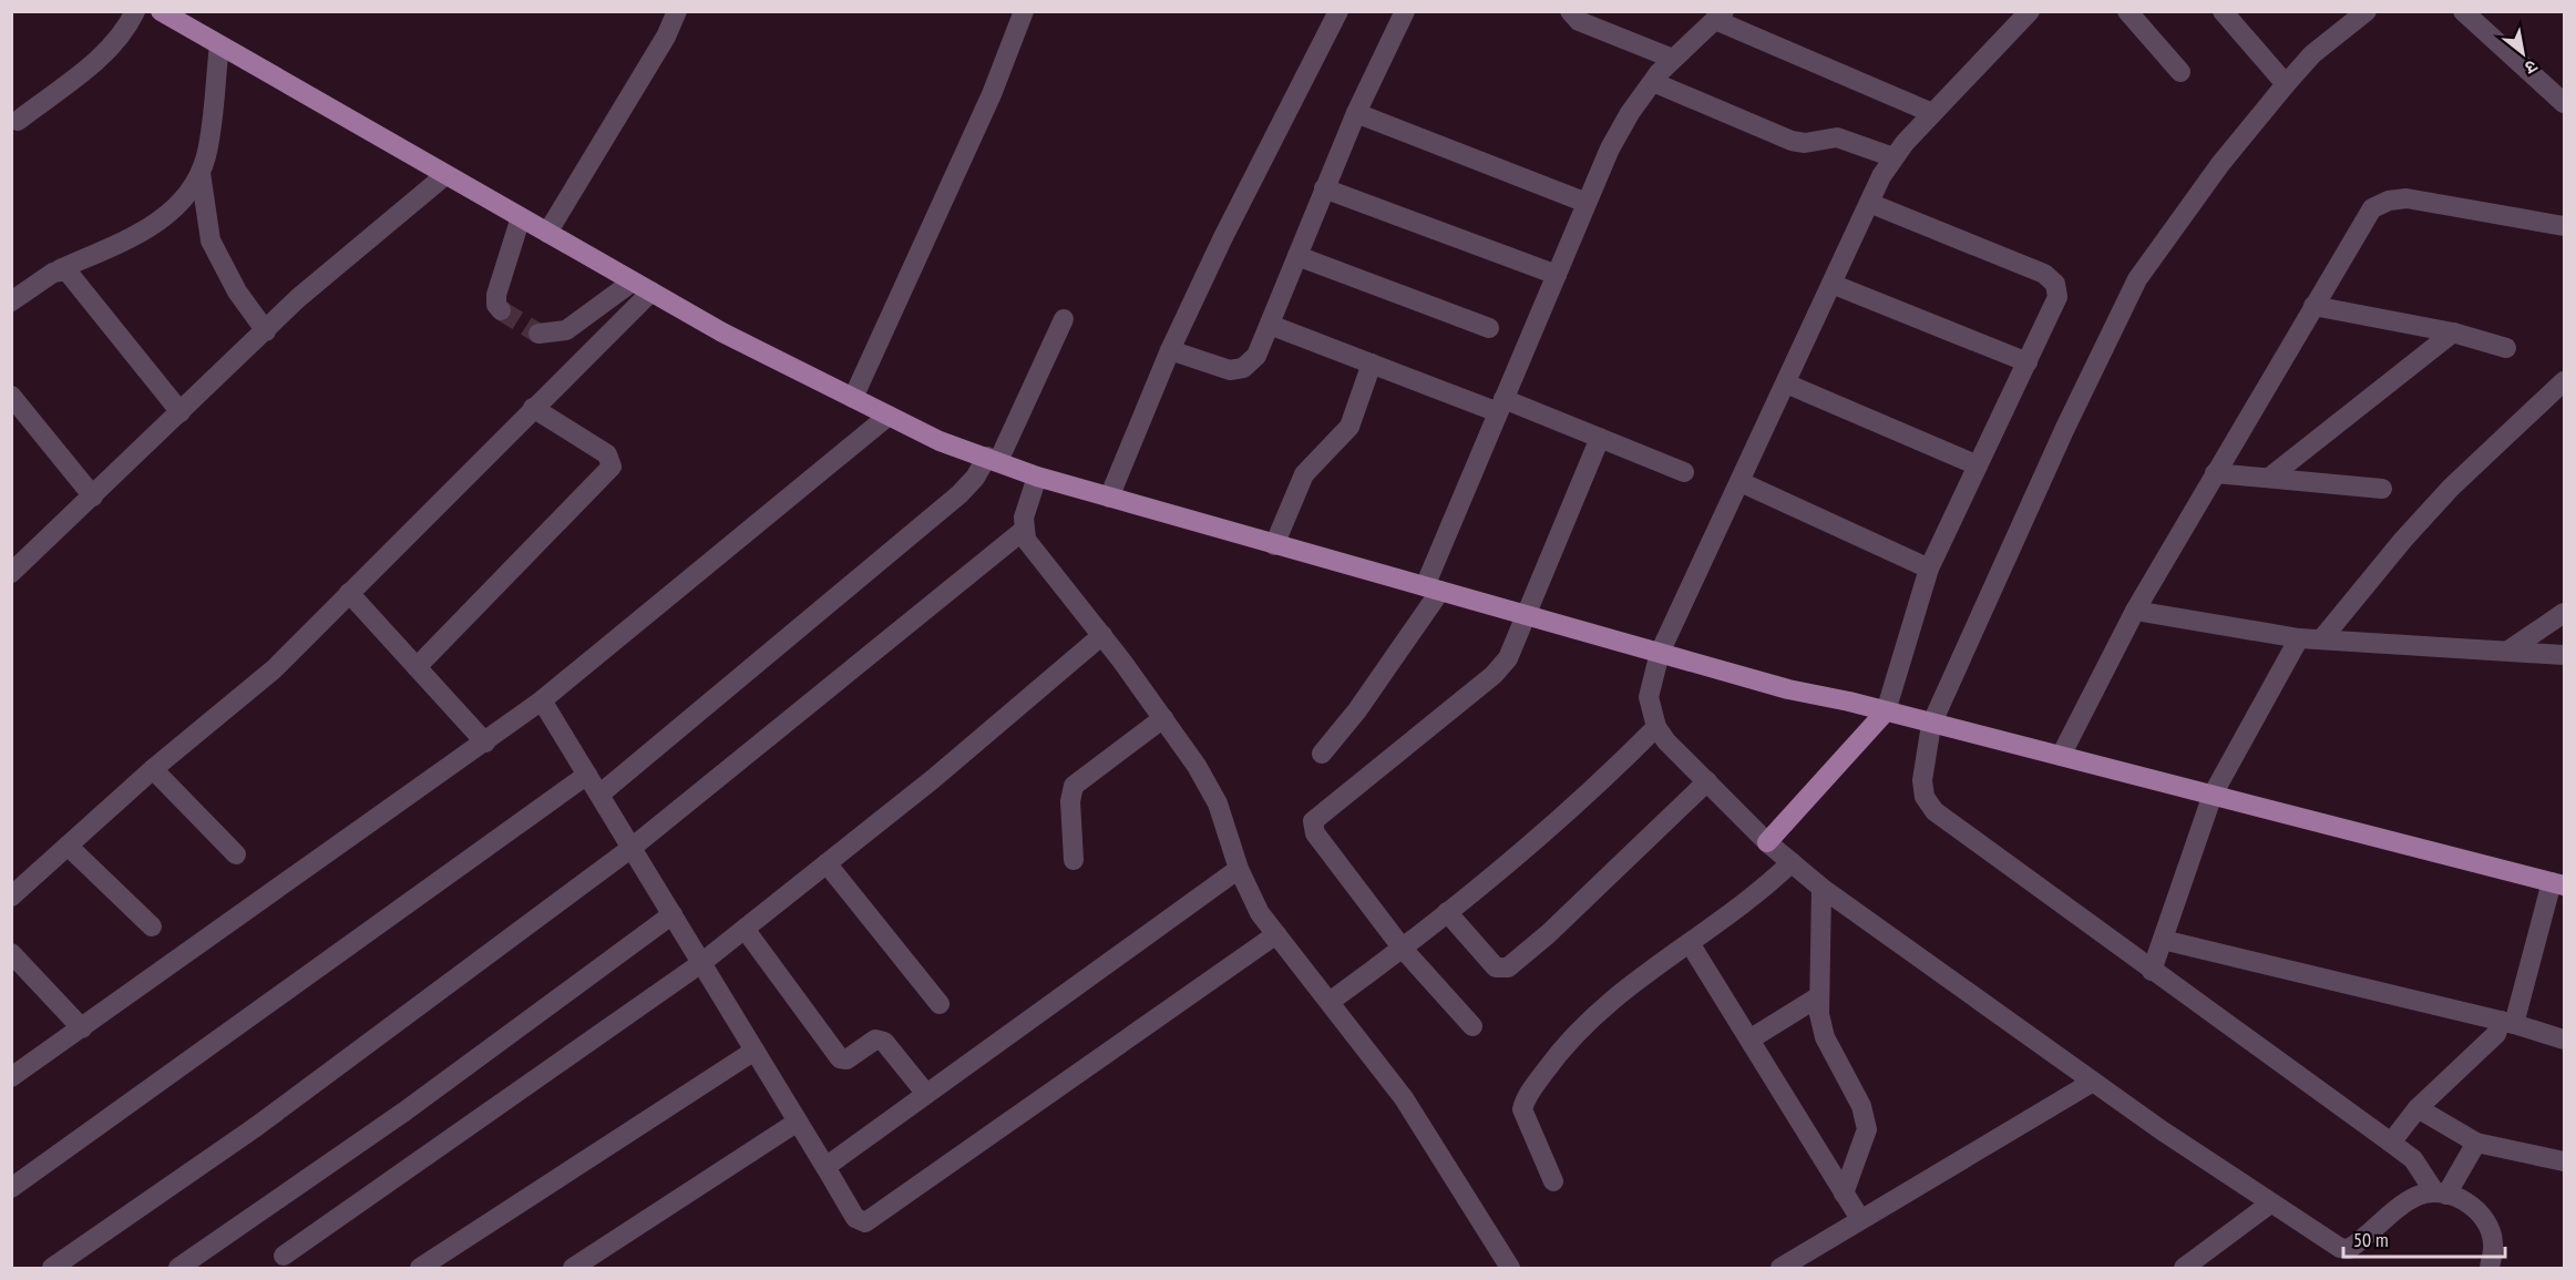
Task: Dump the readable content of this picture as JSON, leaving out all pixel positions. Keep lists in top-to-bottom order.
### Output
{
  "scale_bar": "50 m",
  "north": "bottom right"
}
